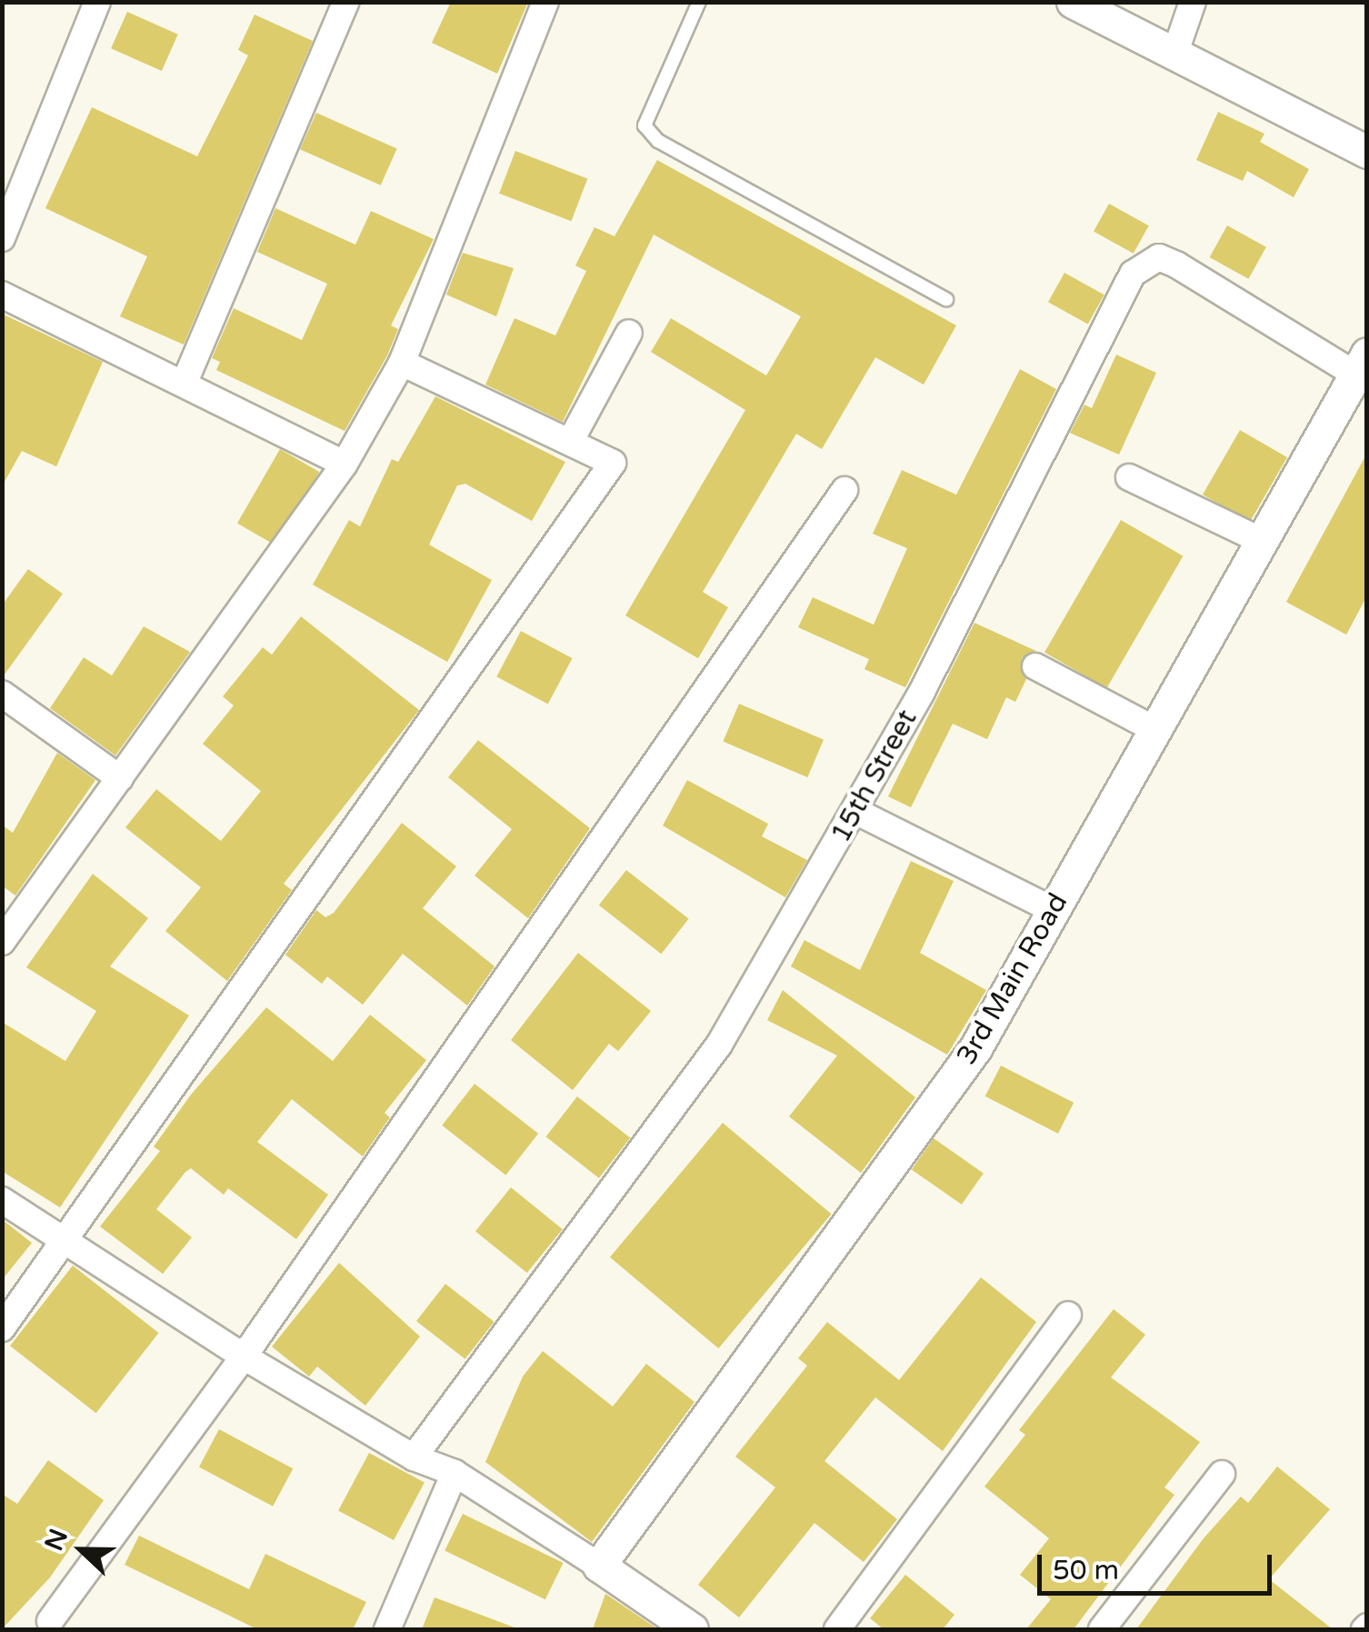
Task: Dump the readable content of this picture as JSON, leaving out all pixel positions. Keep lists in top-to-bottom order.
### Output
{
  "streets": {
    "street": ["15th Street", "3rd Main Road"]
  },
  "crossings": [
    ["15th Street", "3rd Main Road"]
  ],
  "scale_bar": "50 m",
  "north": "left"
}
